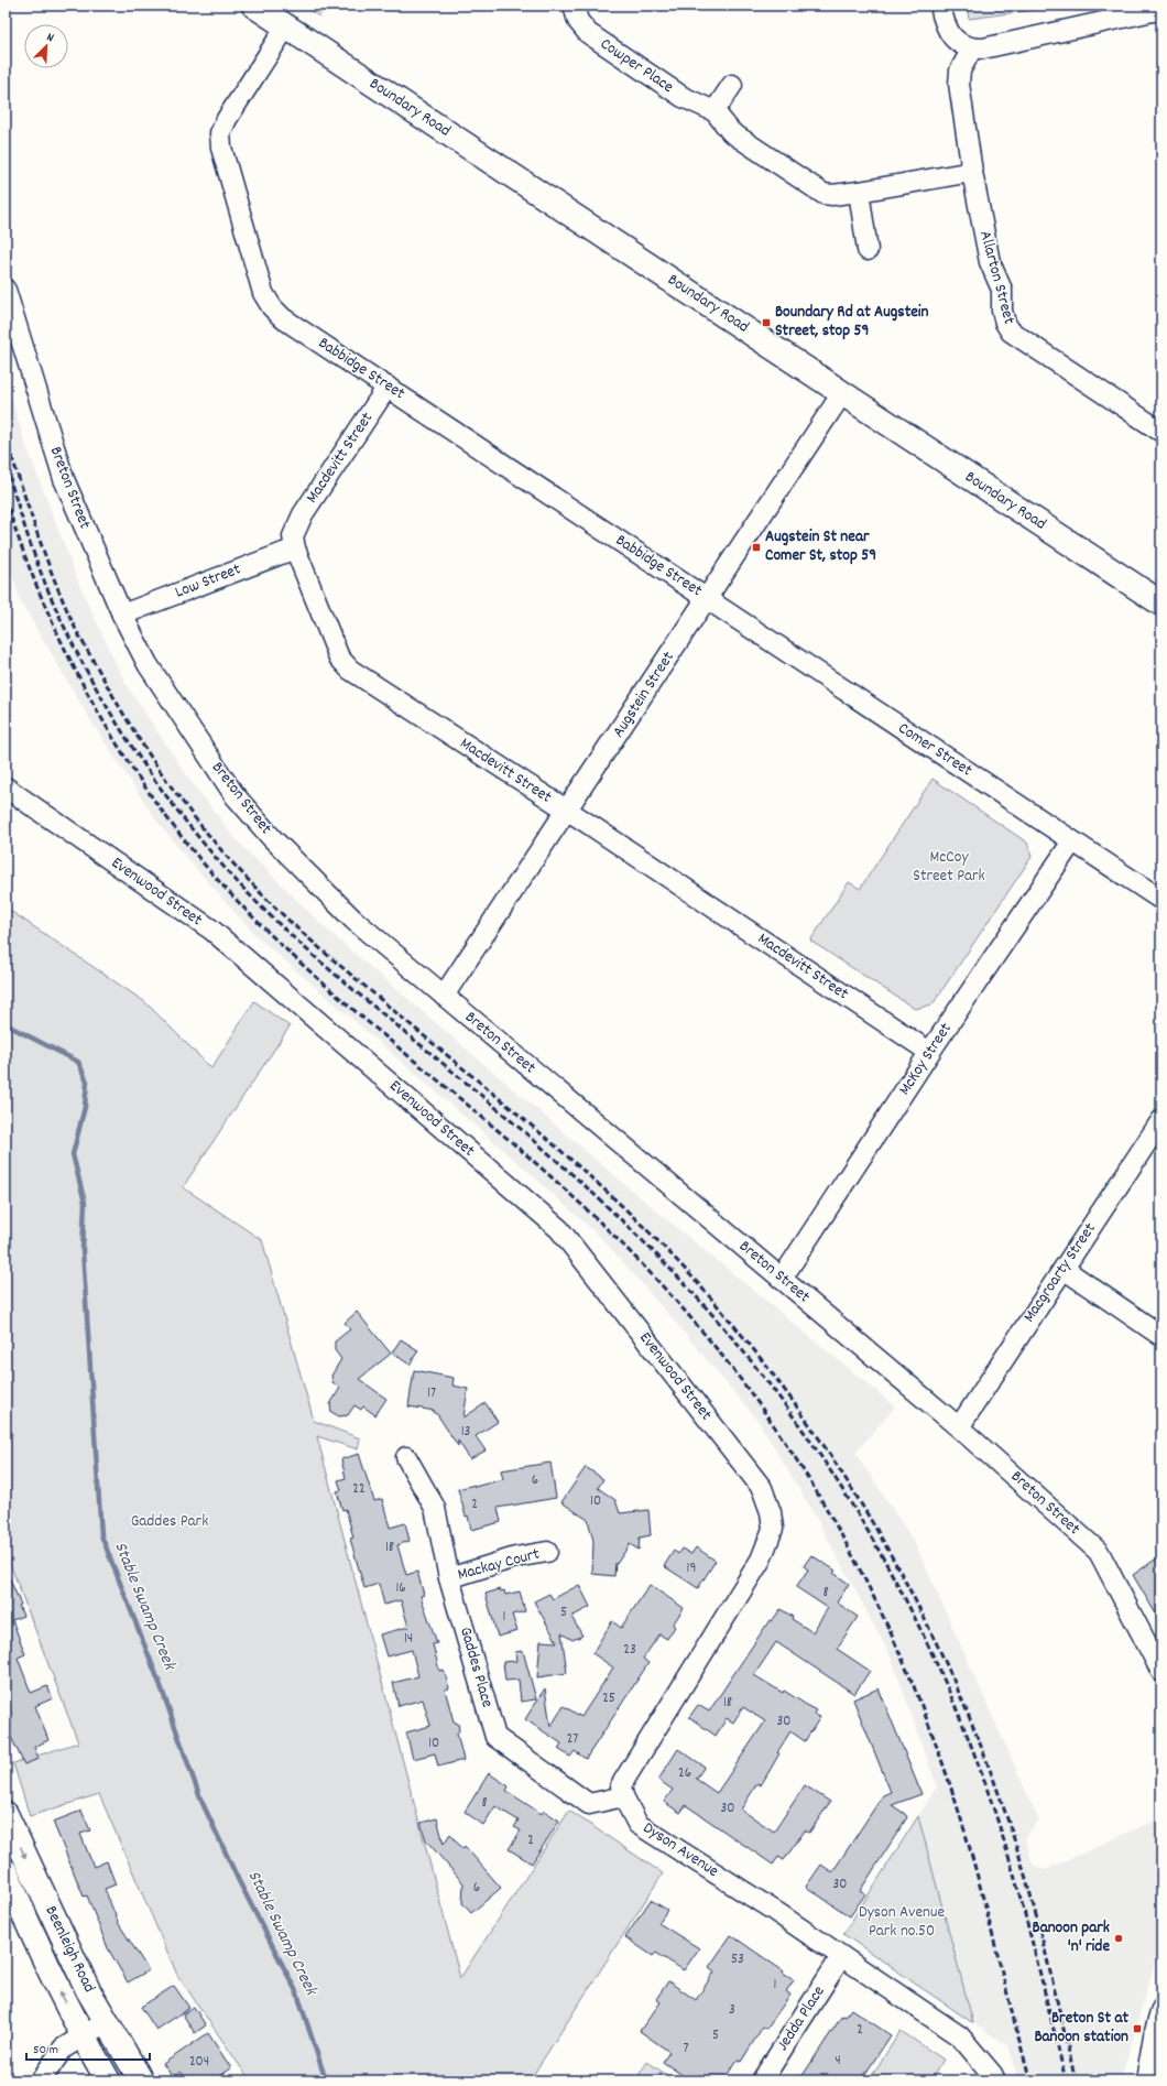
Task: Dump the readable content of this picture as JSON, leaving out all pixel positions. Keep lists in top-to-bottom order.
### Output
{
  "streets": {
    "main road": ["Boundary Road", "Beenleigh Road"],
    "street": [
      "Cowper Place",
      "Allarton Street",
      "Babbidge Street",
      "Macdevitt Street",
      "Breton Street",
      "Low Street",
      "Augstein Street",
      "Comer Street",
      "Evenwood Street",
      "McKoy Street",
      "Macgroarty Street",
      "Mackay Court",
      "Gaddes Place",
      "Dyson Avenue",
      "Jedda Place"
    ]
  },
  "crossings": [
    ["Cowper Place", "Allarton Street"],
    ["Boundary Road", "Babbidge Street"],
    ["Boundary Road", "Augstein Street"],
    ["Babbidge Street", "Macdevitt Street"],
    ["Babbidge Street", "Augstein Street"],
    ["Babbidge Street", "Comer Street"],
    ["Macdevitt Street", "Low Street"],
    ["Macdevitt Street", "Augstein Street"],
    ["Macdevitt Street", "McKoy Street"],
    ["Breton Street", "Low Street"],
    ["Breton Street", "Augstein Street"],
    ["Breton Street", "McKoy Street"],
    ["Breton Street", "Macgroarty Street"],
    ["Augstein Street", "Comer Street"],
    ["Comer Street", "McKoy Street"],
    ["Evenwood Street", "Gaddes Place"],
    ["Evenwood Street", "Dyson Avenue"],
    ["Mackay Court", "Gaddes Place"],
    ["Gaddes Place", "Dyson Avenue"],
    ["Dyson Avenue", "Jedda Place"]
  ],
  "water": ["Stable Swamp Creek"],
  "parks": ["McCoy Street Park", "Gaddes Park", "Dyson Avenue Park no.50"],
  "places": {
    "transit": ["Boundary Rd at Augstein Street, stop 59", "Augstein St near Comer St, stop 59", "Breton St at Banoon station"],
    "other": ["Banoon park 'n' ride"]
  },
  "house_numbers": [
    "17",
    "13",
    "6",
    "22",
    "10",
    "2",
    "18",
    "19",
    "16",
    "8",
    "5",
    "1",
    "14",
    "23",
    "25",
    "18",
    "30",
    "27",
    "10",
    "26",
    "8",
    "30",
    "2",
    "30",
    "6",
    "53",
    "1",
    "3",
    "2",
    "5",
    "7",
    "4",
    "204"
  ],
  "scale_bar": "50 m",
  "north": "top right"
}
